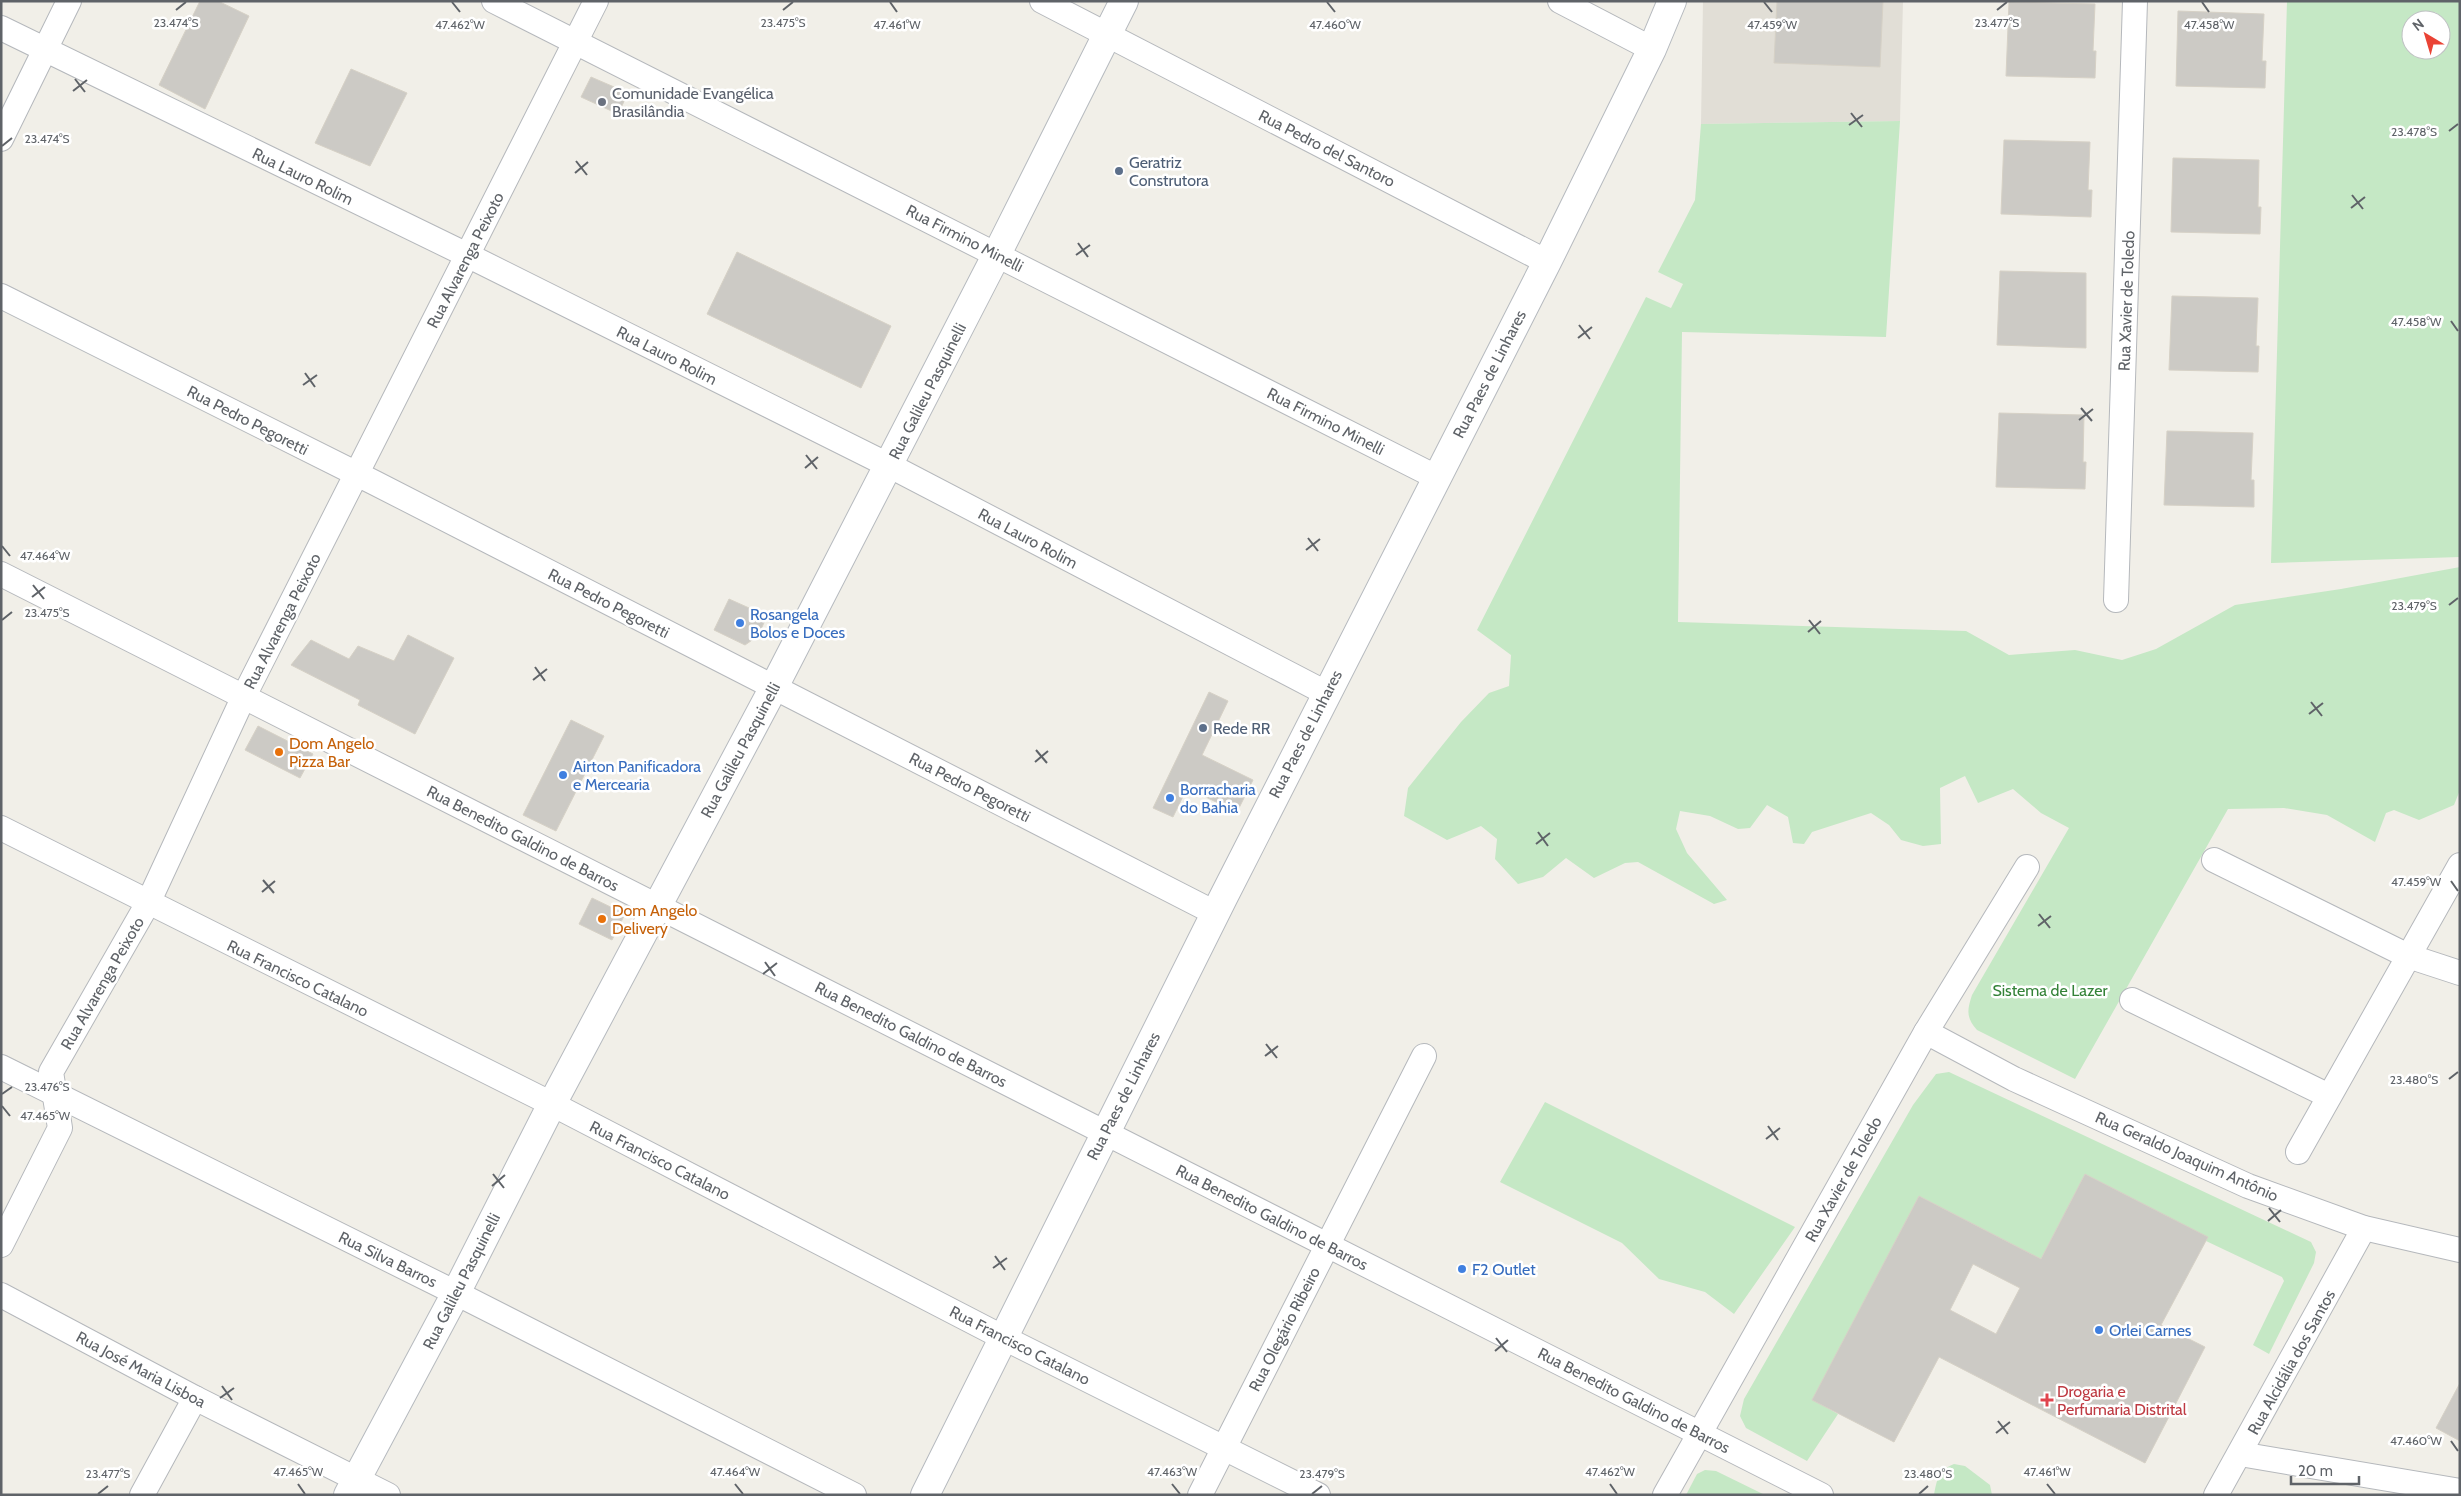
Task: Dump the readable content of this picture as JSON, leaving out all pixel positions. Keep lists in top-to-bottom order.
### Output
{
  "streets": {
    "street": [
      "Rua Pedro del Santoro",
      "Rua Lauro Rolim",
      "Rua Firmino Minelli",
      "Rua Alvarenga Peixoto",
      "Rua Xavier de Toledo",
      "Rua Paes de Linhares",
      "Rua Galileu Pasquinelli",
      "Rua Pedro Pegoretti",
      "Rua Benedito Galdino de Barros",
      "Rua Francisco Catalano",
      "Rua Geraldo Joaquim Antônio",
      "Rua Silva Barros",
      "Rua Olegário Ribeiro",
      "Rua Alcidália dos Santos",
      "Rua José Maria Lisboa"
    ]
  },
  "crossings": [
    ["Rua Pedro del Santoro", "Rua Paes de Linhares"],
    ["Rua Pedro del Santoro", "Rua Galileu Pasquinelli"],
    ["Rua Lauro Rolim", "Rua Alvarenga Peixoto"],
    ["Rua Lauro Rolim", "Rua Paes de Linhares"],
    ["Rua Lauro Rolim", "Rua Galileu Pasquinelli"],
    ["Rua Firmino Minelli", "Rua Alvarenga Peixoto"],
    ["Rua Firmino Minelli", "Rua Paes de Linhares"],
    ["Rua Firmino Minelli", "Rua Galileu Pasquinelli"],
    ["Rua Alvarenga Peixoto", "Rua Pedro Pegoretti"],
    ["Rua Alvarenga Peixoto", "Rua Benedito Galdino de Barros"],
    ["Rua Alvarenga Peixoto", "Rua Francisco Catalano"],
    ["Rua Alvarenga Peixoto", "Rua Silva Barros"],
    ["Rua Xavier de Toledo", "Rua Benedito Galdino de Barros"],
    ["Rua Xavier de Toledo", "Rua Geraldo Joaquim Antônio"],
    ["Rua Paes de Linhares", "Rua Pedro Pegoretti"],
    ["Rua Paes de Linhares", "Rua Benedito Galdino de Barros"],
    ["Rua Paes de Linhares", "Rua Francisco Catalano"],
    ["Rua Galileu Pasquinelli", "Rua Pedro Pegoretti"],
    ["Rua Galileu Pasquinelli", "Rua Benedito Galdino de Barros"],
    ["Rua Galileu Pasquinelli", "Rua Francisco Catalano"],
    ["Rua Galileu Pasquinelli", "Rua Silva Barros"],
    ["Rua Galileu Pasquinelli", "Rua José Maria Lisboa"],
    ["Rua Benedito Galdino de Barros", "Rua Olegário Ribeiro"],
    ["Rua Francisco Catalano", "Rua Olegário Ribeiro"],
    ["Rua Geraldo Joaquim Antônio", "Rua Alcidália dos Santos"]
  ],
  "parks": ["Sistema de Lazer"],
  "places": {
    "other": [
      "Comunidade Evangélica Brasilândia",
      "Geratriz Construtora",
      "Rosangela Bolos e Doces",
      "Rede RR",
      "Dom Angelo Pizza Bar",
      "Airton Panificadora e Mercearia",
      "Borracharia do Bahia",
      "Dom Angelo Delivery",
      "F2 Outlet",
      "Orlei Carnes"
    ],
    "health": ["Drogaria e Perfumaria Distrital"]
  },
  "scale_bar": "20 m",
  "north": "top left",
  "coordinates": [
    "23.474°S",
    "23.475°S",
    "23.477°S",
    "47.460°W",
    "47.462°W",
    "47.461°W",
    "47.459°W",
    "47.458°W",
    "23.478°S",
    "47.464°W",
    "23.479°S",
    "23.480°S",
    "23.476°S",
    "47.465°W",
    "47.463°W"
  ]
}
